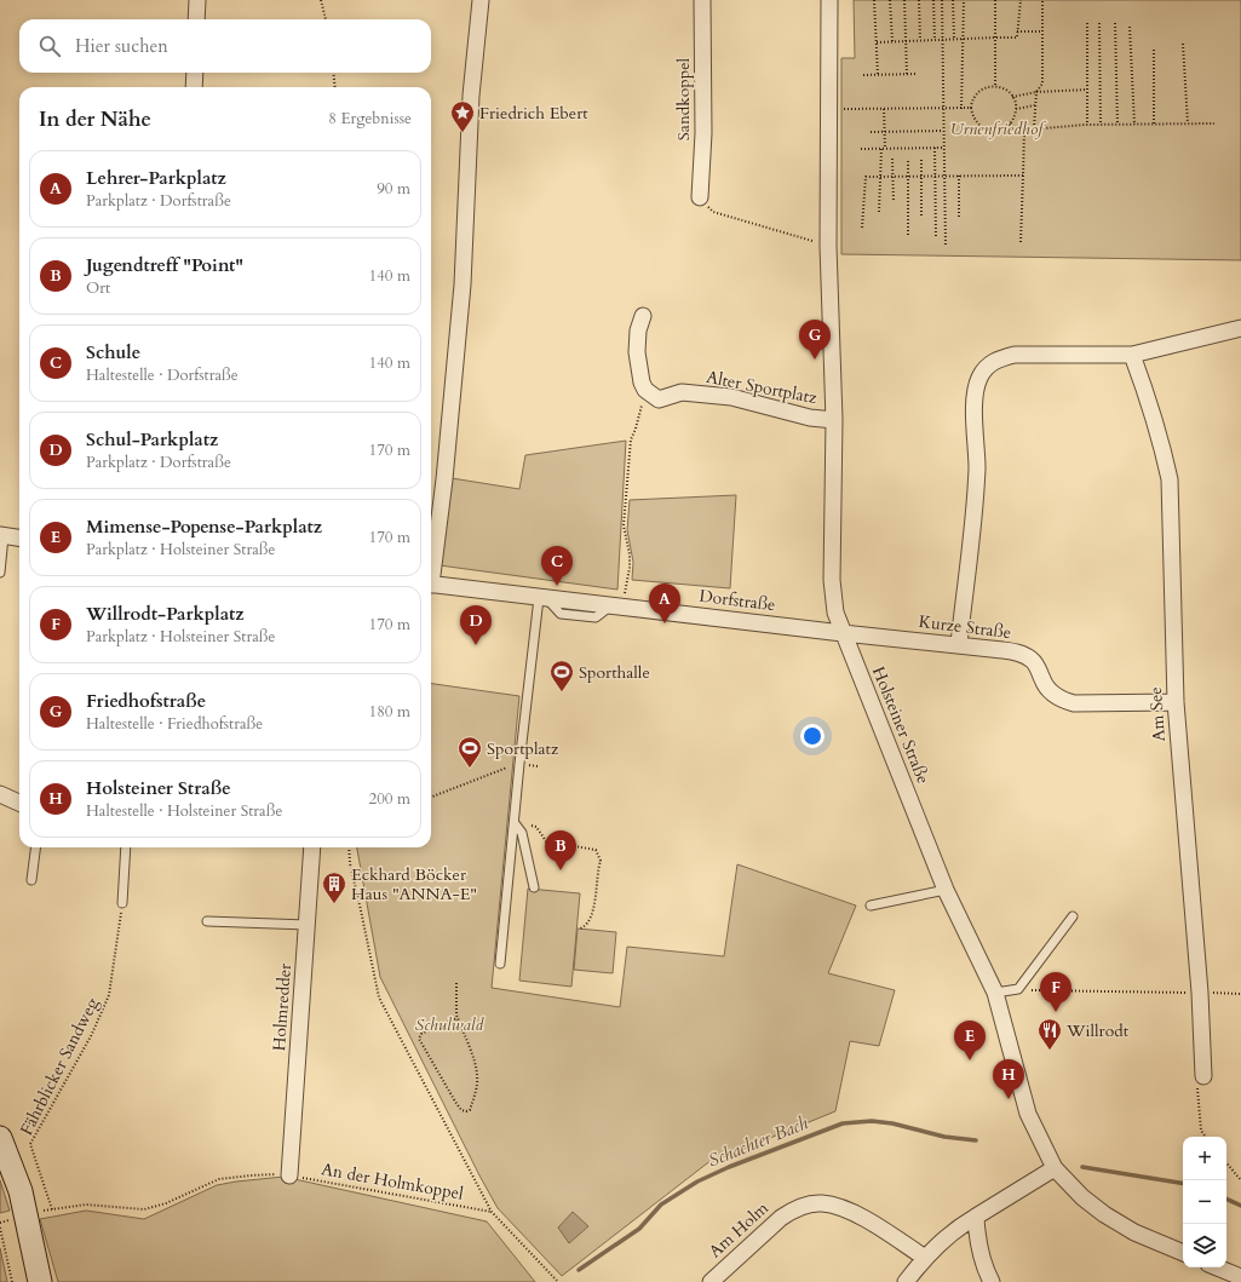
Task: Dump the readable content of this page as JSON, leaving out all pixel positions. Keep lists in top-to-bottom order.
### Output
{
  "streets": {
    "street": [
      "Sandkoppel",
      "Alter Sportplatz",
      "Dorfstraße",
      "Kurze Straße",
      "Am See",
      "Holsteiner Straße",
      "Holmredder",
      "Am Holm"
    ],
    "path": ["Fährblicker Sandweg", "An der Holmkoppel"]
  },
  "crossings": [
    ["Alter Sportplatz", "Holsteiner Straße"],
    ["Dorfstraße", "Kurze Straße"],
    ["Dorfstraße", "Holsteiner Straße"],
    ["Kurze Straße", "Am See"],
    ["Kurze Straße", "Holsteiner Straße"],
    ["Holmredder", "An der Holmkoppel"],
    ["Fährblicker Sandweg", "An der Holmkoppel"]
  ],
  "water": ["Schachter Bach"],
  "parks": ["Urnenfriedhof", "Schulwald"],
  "places": {
    "place": ["Friedrich Ebert"],
    "sports": ["Sporthalle", "Sportplatz"],
    "building": ["Eckhard Böcker Haus \"ANNA-E\""],
    "restaurant": ["Willrodt"]
  },
  "page": {
    "search": "Hier suchen",
    "heading": ["In der Nähe", "8 Ergebnisse"],
    "list": [
      {
        "mark": "A",
        "name": "Lehrer-Parkplatz",
        "note": "Parkplatz · Dorfstraße",
        "value": "90 m"
      },
      {
        "mark": "B",
        "name": "Jugendtreff \"Point\"",
        "note": "Ort",
        "value": "140 m"
      },
      {
        "mark": "C",
        "name": "Schule",
        "note": "Haltestelle · Dorfstraße",
        "value": "140 m"
      },
      {
        "mark": "D",
        "name": "Schul-Parkplatz",
        "note": "Parkplatz · Dorfstraße",
        "value": "170 m"
      },
      {
        "mark": "E",
        "name": "Mimense-Popense-Parkplatz",
        "note": "Parkplatz · Holsteiner Straße",
        "value": "170 m"
      },
      {
        "mark": "F",
        "name": "Willrodt-Parkplatz",
        "note": "Parkplatz · Holsteiner Straße",
        "value": "170 m"
      },
      {
        "mark": "G",
        "name": "Friedhofstraße",
        "note": "Haltestelle · Friedhofstraße",
        "value": "180 m"
      },
      {
        "mark": "H",
        "name": "Holsteiner Straße",
        "note": "Haltestelle · Holsteiner Straße",
        "value": "200 m"
      }
    ],
    "pins": [
      "G",
      "C",
      "A",
      "D",
      "B",
      "F",
      "E",
      "H"
    ],
    "map_buttons": ["+", "−"]
  }
}
